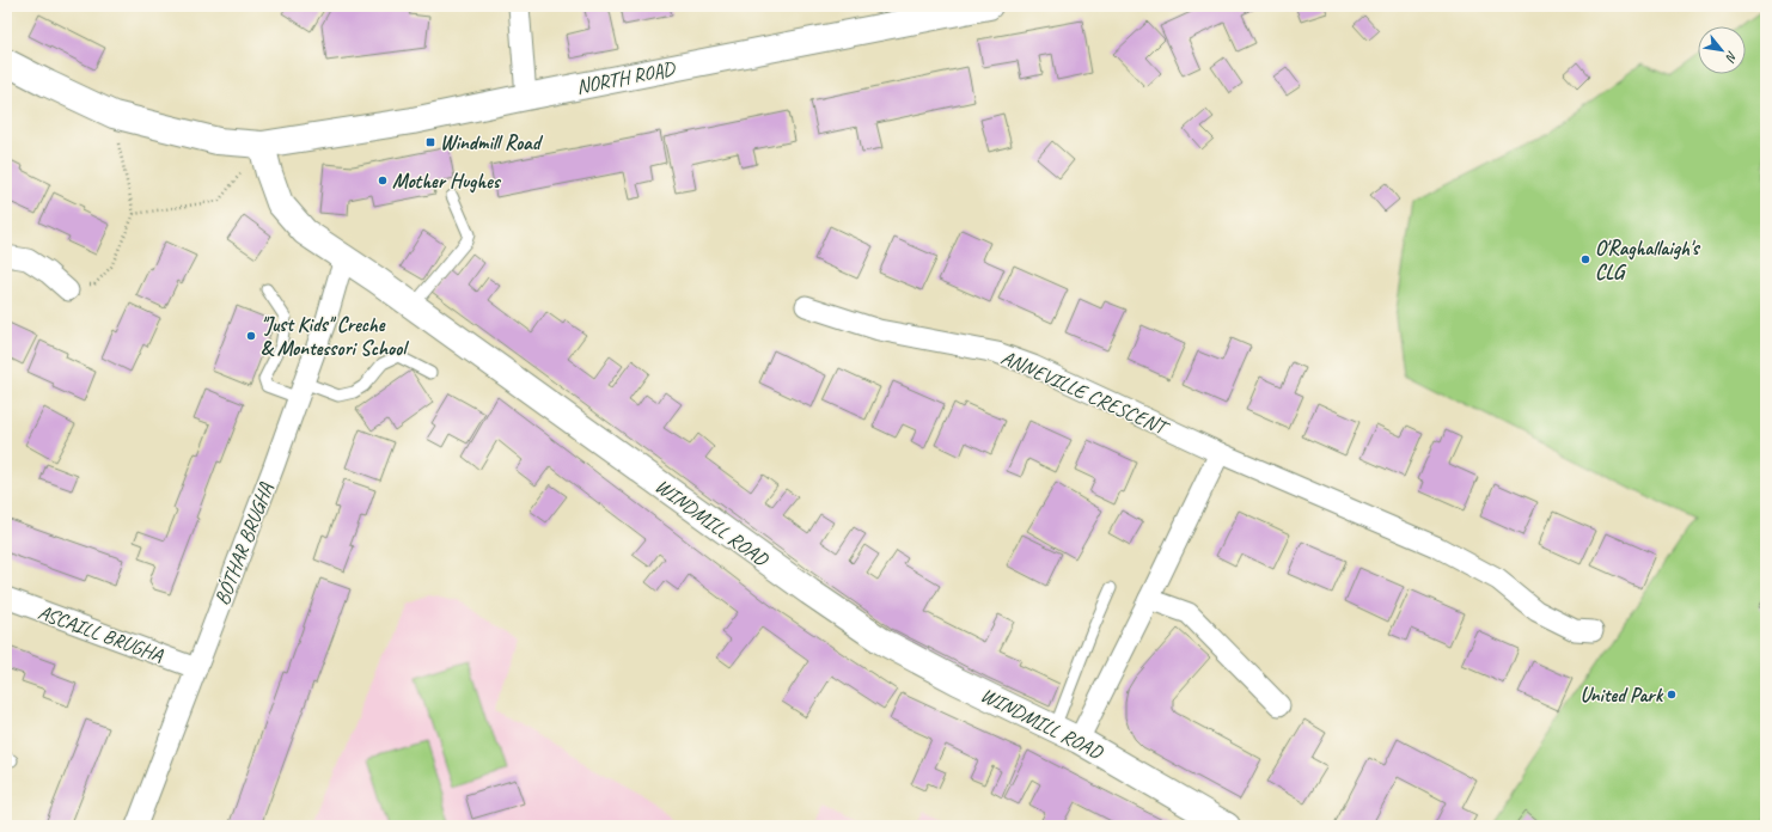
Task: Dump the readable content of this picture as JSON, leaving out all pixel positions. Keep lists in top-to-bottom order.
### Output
{
  "streets": {
    "street": [
      "NORTH ROAD",
      "ANNEVILLE CRESCENT",
      "WINDMILL ROAD",
      "BÓTHAR BRUGHA",
      "ASCAILL BRUGHA"
    ]
  },
  "crossings": [
    ["NORTH ROAD", "WINDMILL ROAD"],
    ["WINDMILL ROAD", "BÓTHAR BRUGHA"],
    ["BÓTHAR BRUGHA", "ASCAILL BRUGHA"]
  ],
  "places": {
    "transit": ["Windmill Road"],
    "other": [
      "Mother Hughes",
      "O'Raghallaigh's CLG",
      "\"Just Kids\" Creche & Montessori School",
      "United Park"
    ]
  },
  "north": "bottom right"
}
